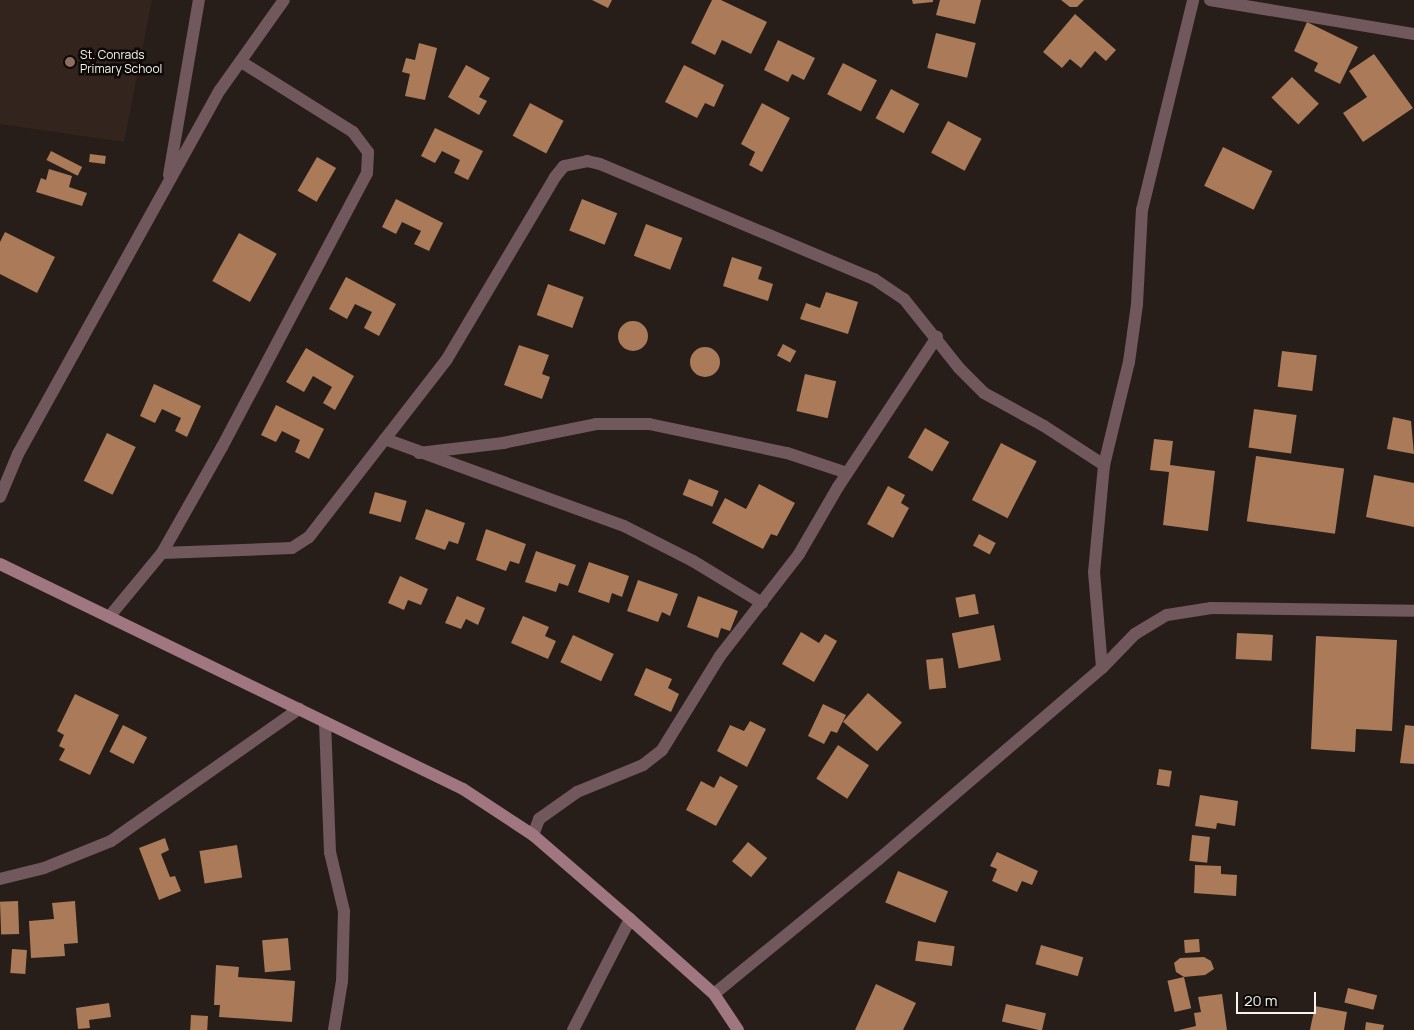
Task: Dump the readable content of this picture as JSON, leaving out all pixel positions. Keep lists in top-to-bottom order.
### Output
{
  "places": ["St. Conrads Primary School"],
  "scale_bar": "20 m"
}
